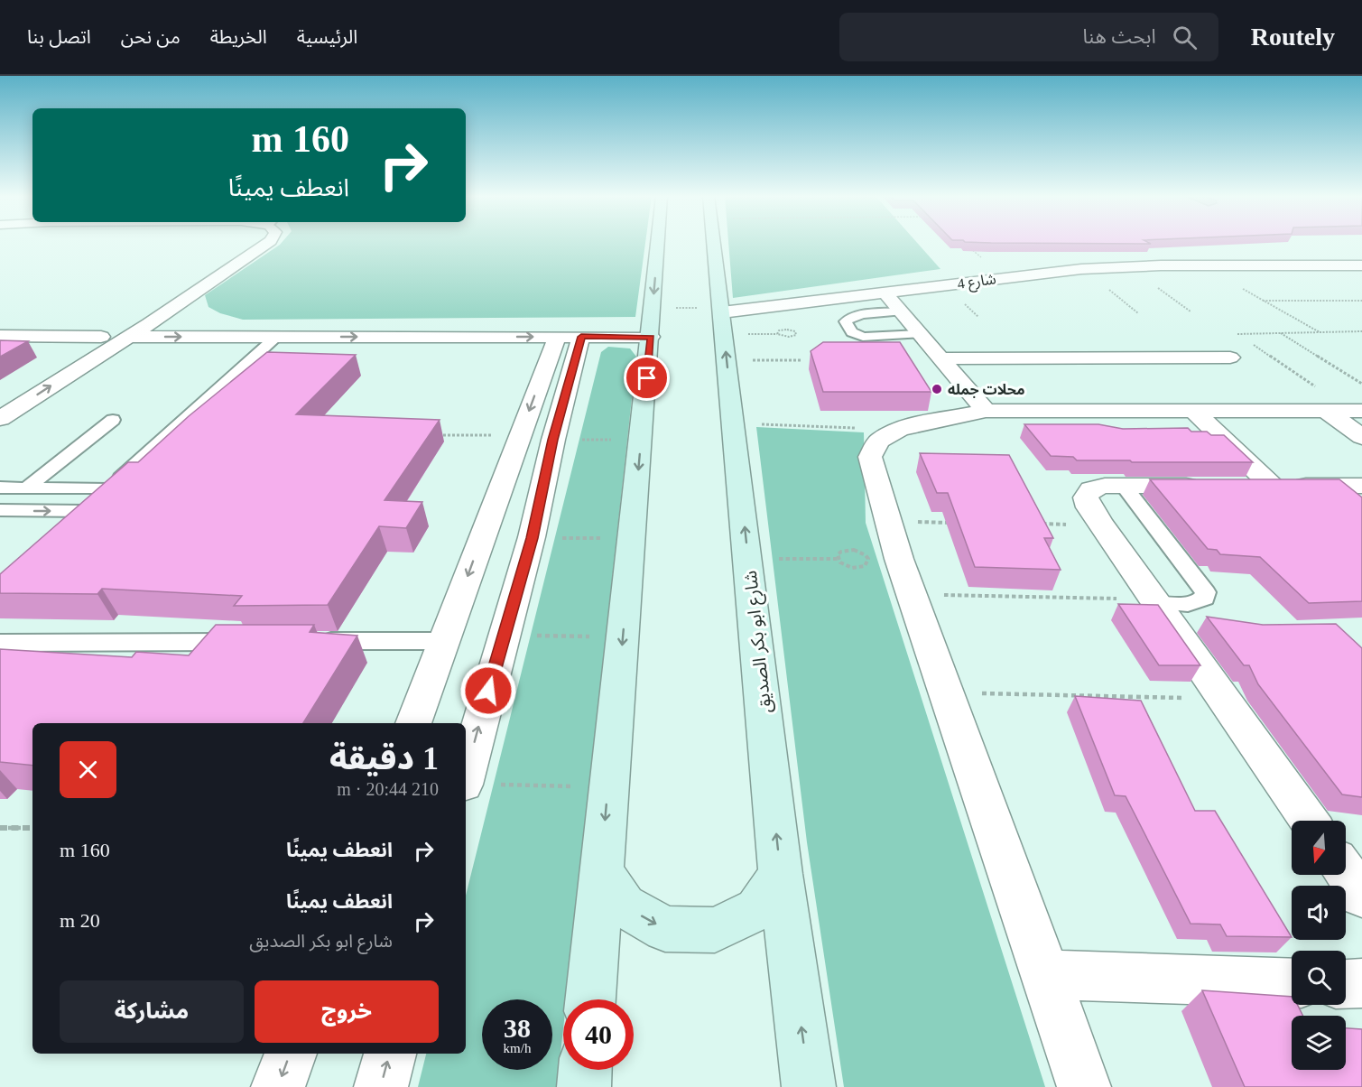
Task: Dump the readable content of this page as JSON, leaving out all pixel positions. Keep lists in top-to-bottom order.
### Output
{
  "streets": {
    "main road": ["شارع ابو بكر الصديق"],
    "street": ["شارع 4"]
  },
  "crossings": [
    ["شارع 4", "شارع ابو بكر الصديق"]
  ],
  "places": ["محلات جمله"],
  "north": "bottom",
  "page": {
    "header": "Routely",
    "search": "ابحث هنا",
    "nav": [
      "الرئيسية",
      "الخريطة",
      "من نحن",
      "اتصل بنا"
    ],
    "turn": ["160 m", "انعطف يمينًا"],
    "heading": ["1 دقيقة", "210 m · 20:44"],
    "list": [
      {
        "name": "انعطف يمينًا",
        "value": "160 m"
      },
      {
        "name": "انعطف يمينًا",
        "note": "شارع ابو بكر الصديق",
        "value": "20 m"
      }
    ],
    "buttons": ["خروج", "مشاركة"],
    "speed": "38 km/h",
    "limit": "40"
  }
}
